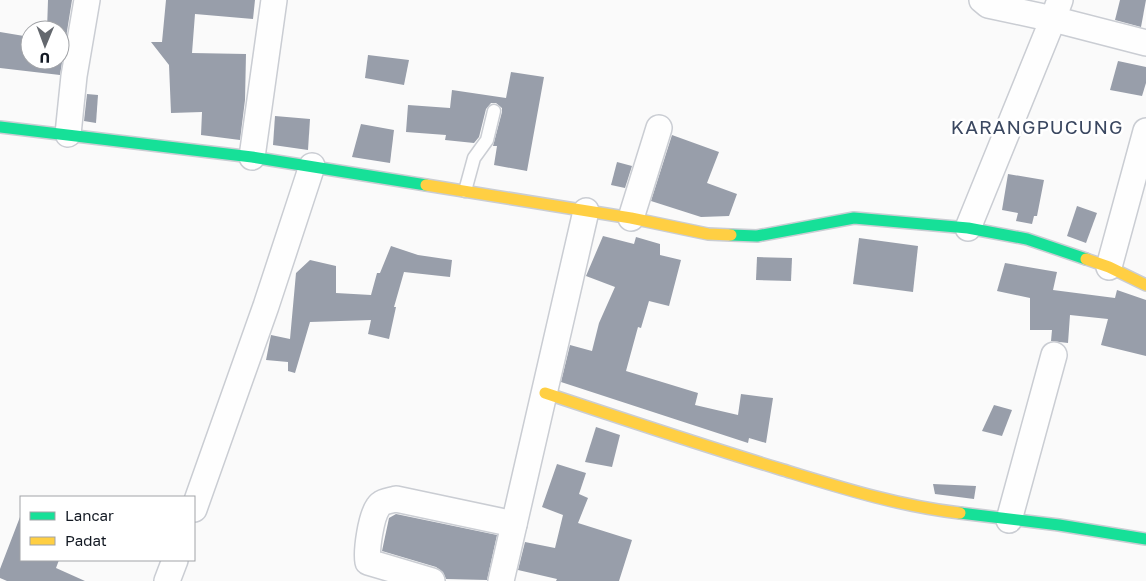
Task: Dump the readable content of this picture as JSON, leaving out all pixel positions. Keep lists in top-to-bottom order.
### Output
{
  "districts": ["KARANGPUCUNG"],
  "legend": ["Lancar", "Padat"],
  "north": "bottom"
}
